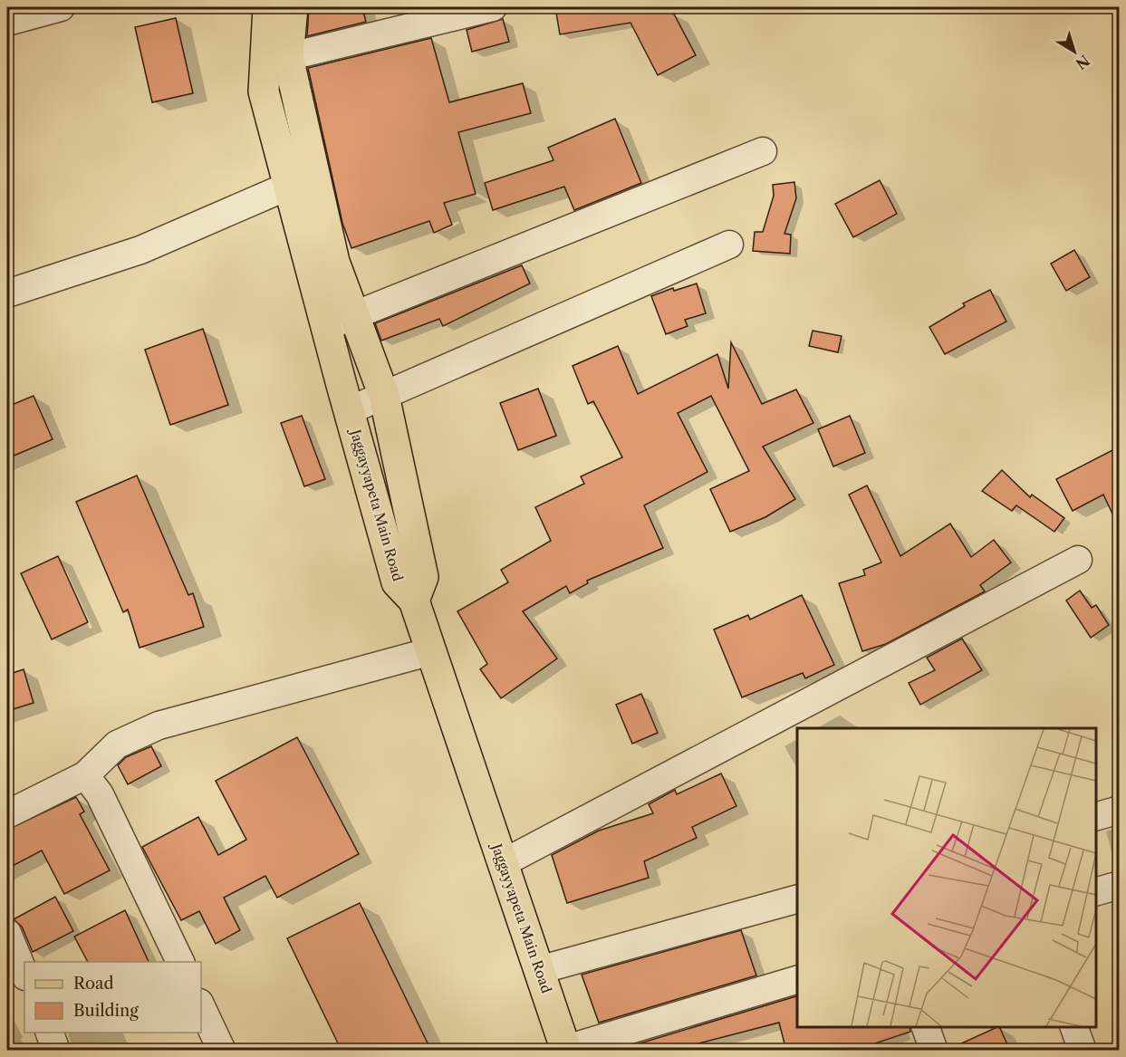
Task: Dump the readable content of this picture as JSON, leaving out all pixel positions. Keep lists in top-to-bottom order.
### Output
{
  "streets": {
    "main road": ["Jaggayyapeta Main Road"]
  },
  "legend": ["Road", "Building"],
  "north": "bottom right"
}
